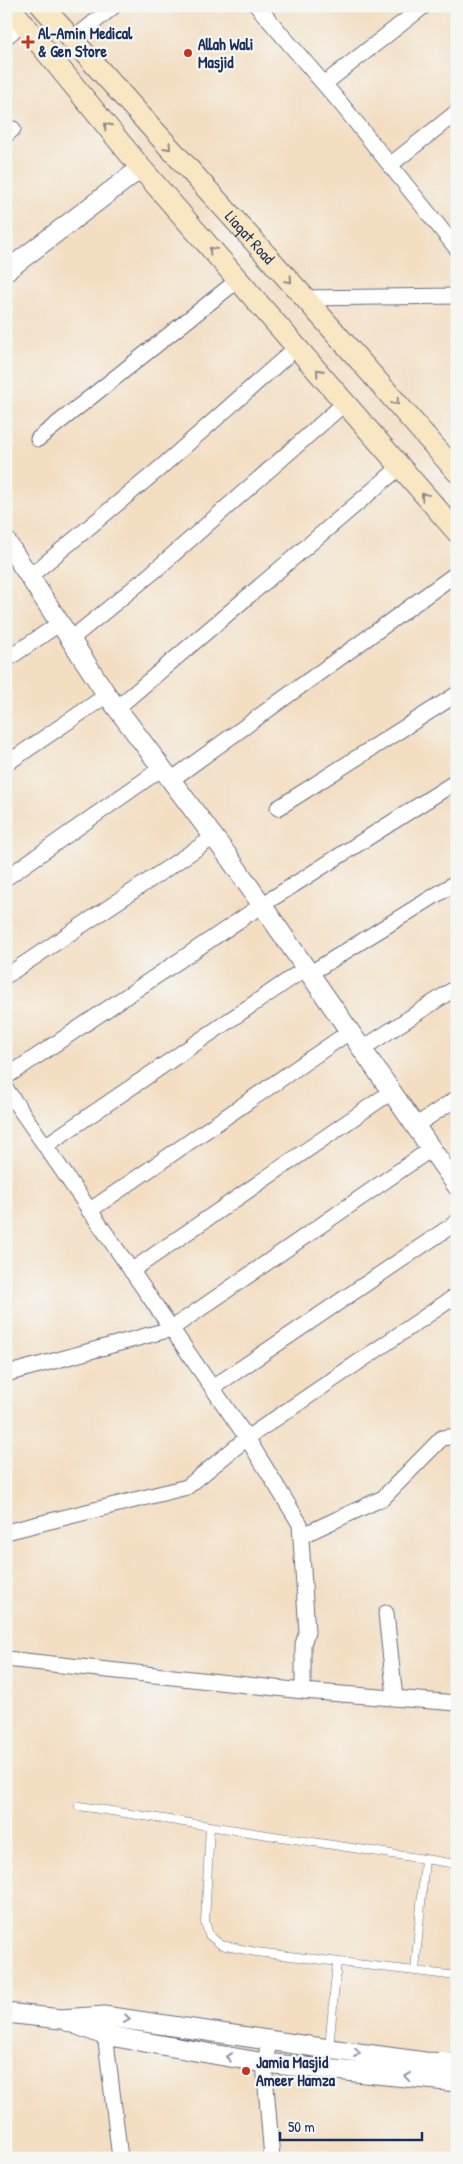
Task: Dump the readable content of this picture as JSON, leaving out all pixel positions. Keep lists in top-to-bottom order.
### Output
{
  "streets": {
    "main road": ["Liaqat Road"]
  },
  "places": {
    "health": ["Al-Amin Medical & Gen Store"],
    "other": ["Allah Wali Masjid", "Jamia Masjid Ameer Hamza"]
  },
  "scale_bar": "50 m"
}
